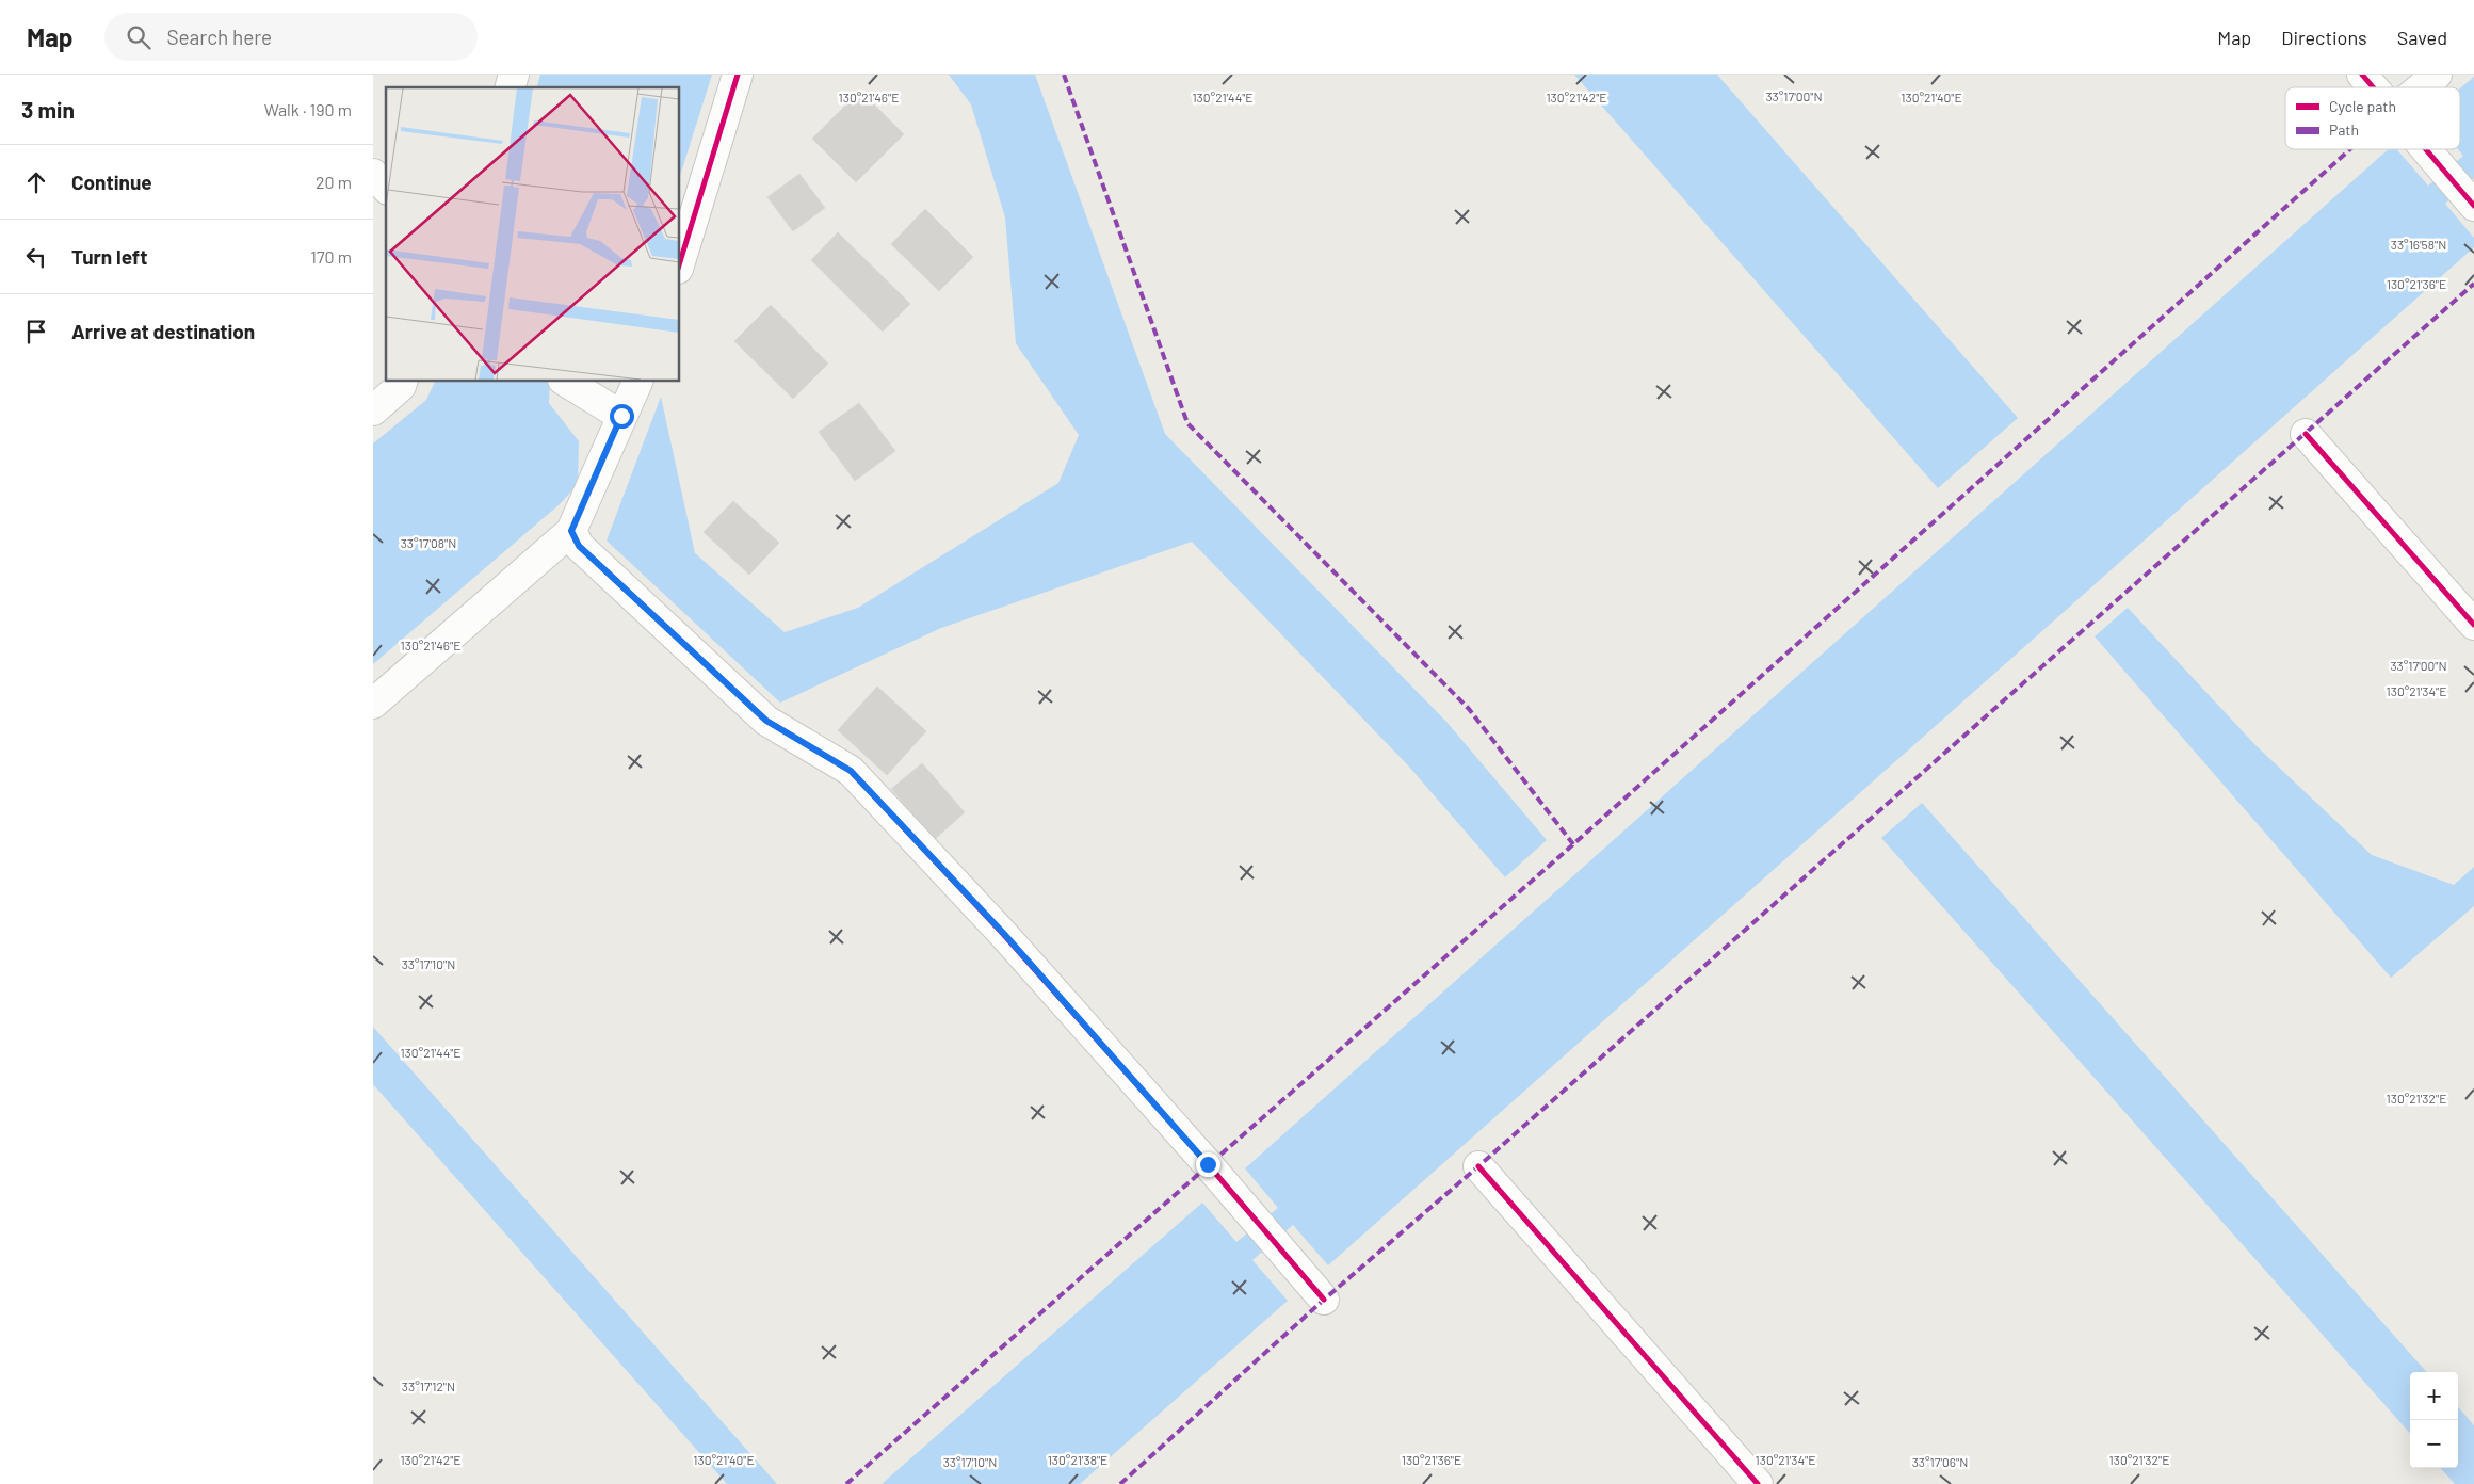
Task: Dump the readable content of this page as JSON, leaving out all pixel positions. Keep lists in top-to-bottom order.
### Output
{
  "legend": ["Cycle path", "Path"],
  "page": {
    "header": "Map",
    "search": "Search here",
    "nav": ["Map", "Directions", "Saved"],
    "heading": ["3 min", "Walk · 190 m"],
    "list": [
      ["Continue", "20 m"],
      ["Turn left", "170 m"],
      "Arrive at destination"
    ],
    "map_buttons": ["+", "−"]
  },
  "coordinates": [
    "33°17'00\"N",
    "130°21'46\"E",
    "130°21'44\"E",
    "130°21'42\"E",
    "130°21'40\"E",
    "33°16'58\"N",
    "130°21'36\"E",
    "33°17'08\"N",
    "130°21'34\"E",
    "33°17'10\"N",
    "130°21'32\"E",
    "33°17'12\"N",
    "130°21'38\"E",
    "33°17'06\"N"
  ]
}
